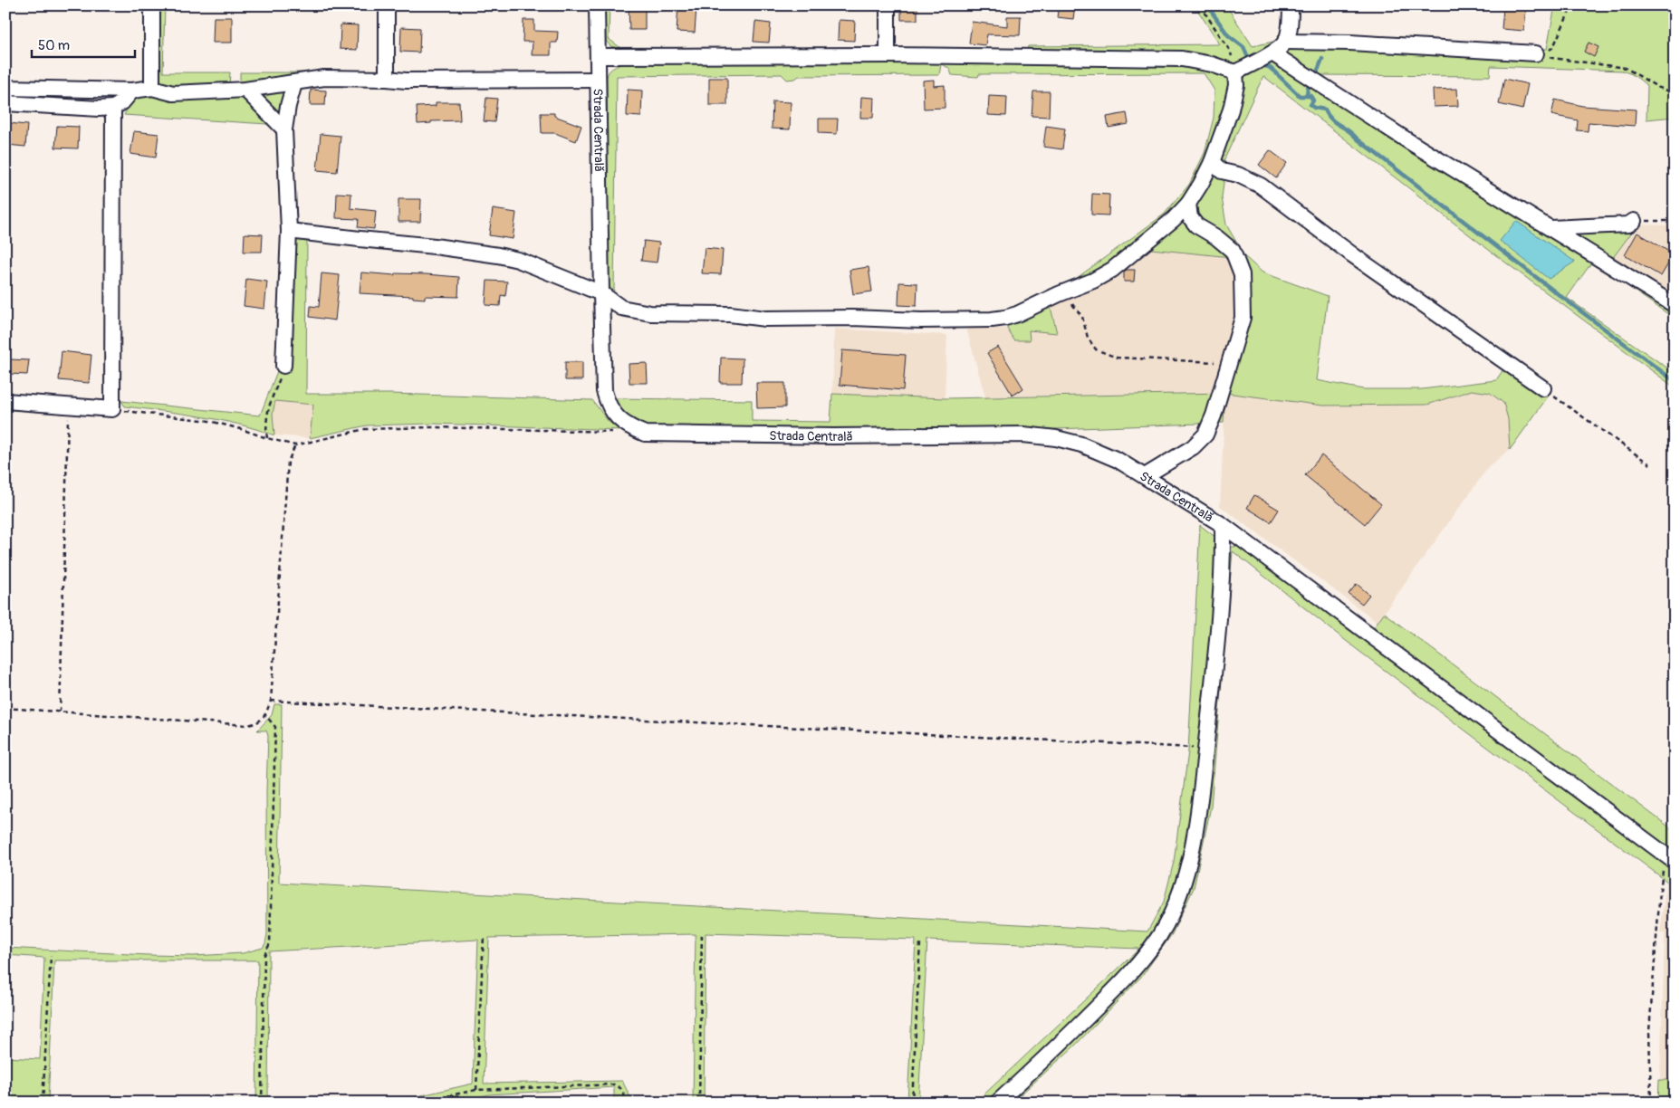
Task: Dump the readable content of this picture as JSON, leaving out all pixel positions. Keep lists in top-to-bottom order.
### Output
{
  "streets": {
    "street": ["Strada Centrală"]
  },
  "scale_bar": "50 m"
}
